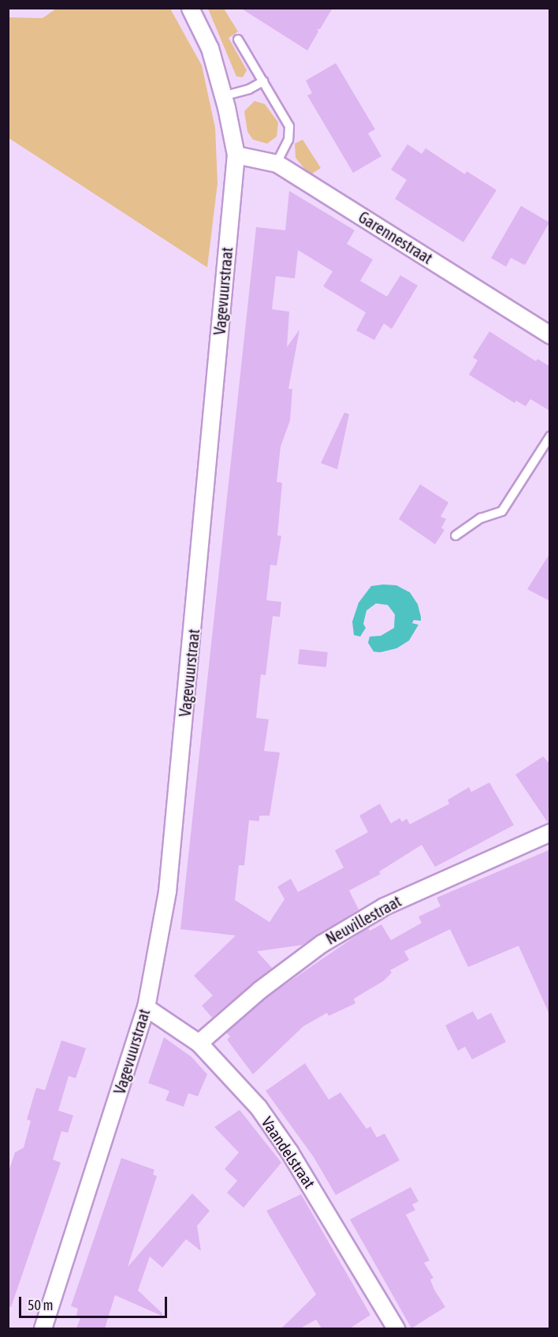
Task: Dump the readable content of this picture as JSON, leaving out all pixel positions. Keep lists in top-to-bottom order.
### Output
{
  "streets": {
    "street": [
      "Garennestraat",
      "Vagevuurstraat",
      "Neuvillestraat",
      "Vaandelstraat"
    ]
  },
  "crossings": [
    ["Garennestraat", "Vagevuurstraat"],
    ["Vagevuurstraat", "Vaandelstraat"],
    ["Neuvillestraat", "Vaandelstraat"]
  ],
  "scale_bar": "50 m"
}
